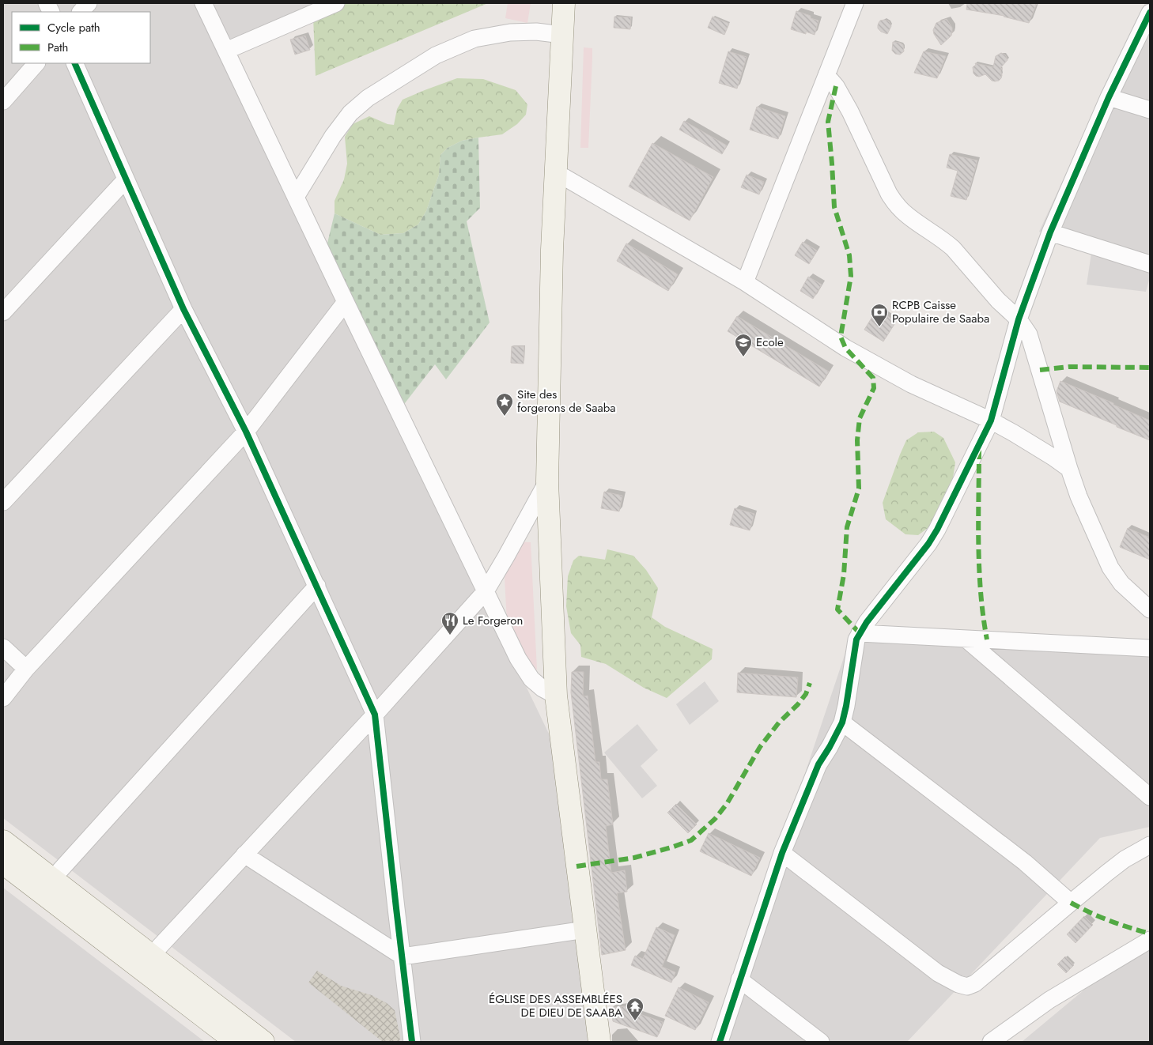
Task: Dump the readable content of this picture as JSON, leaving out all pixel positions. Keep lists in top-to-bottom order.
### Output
{
  "places": {
    "bank": ["RCPB Caisse Populaire de Saaba"],
    "school or university": ["Ecole"],
    "place": ["Site des forgerons de Saaba"],
    "restaurant": ["Le Forgeron"],
    "temple": ["ÉGLISE DES ASSEMBLÉES DE DIEU DE SAABA"]
  },
  "legend": ["Cycle path", "Path"]
}
